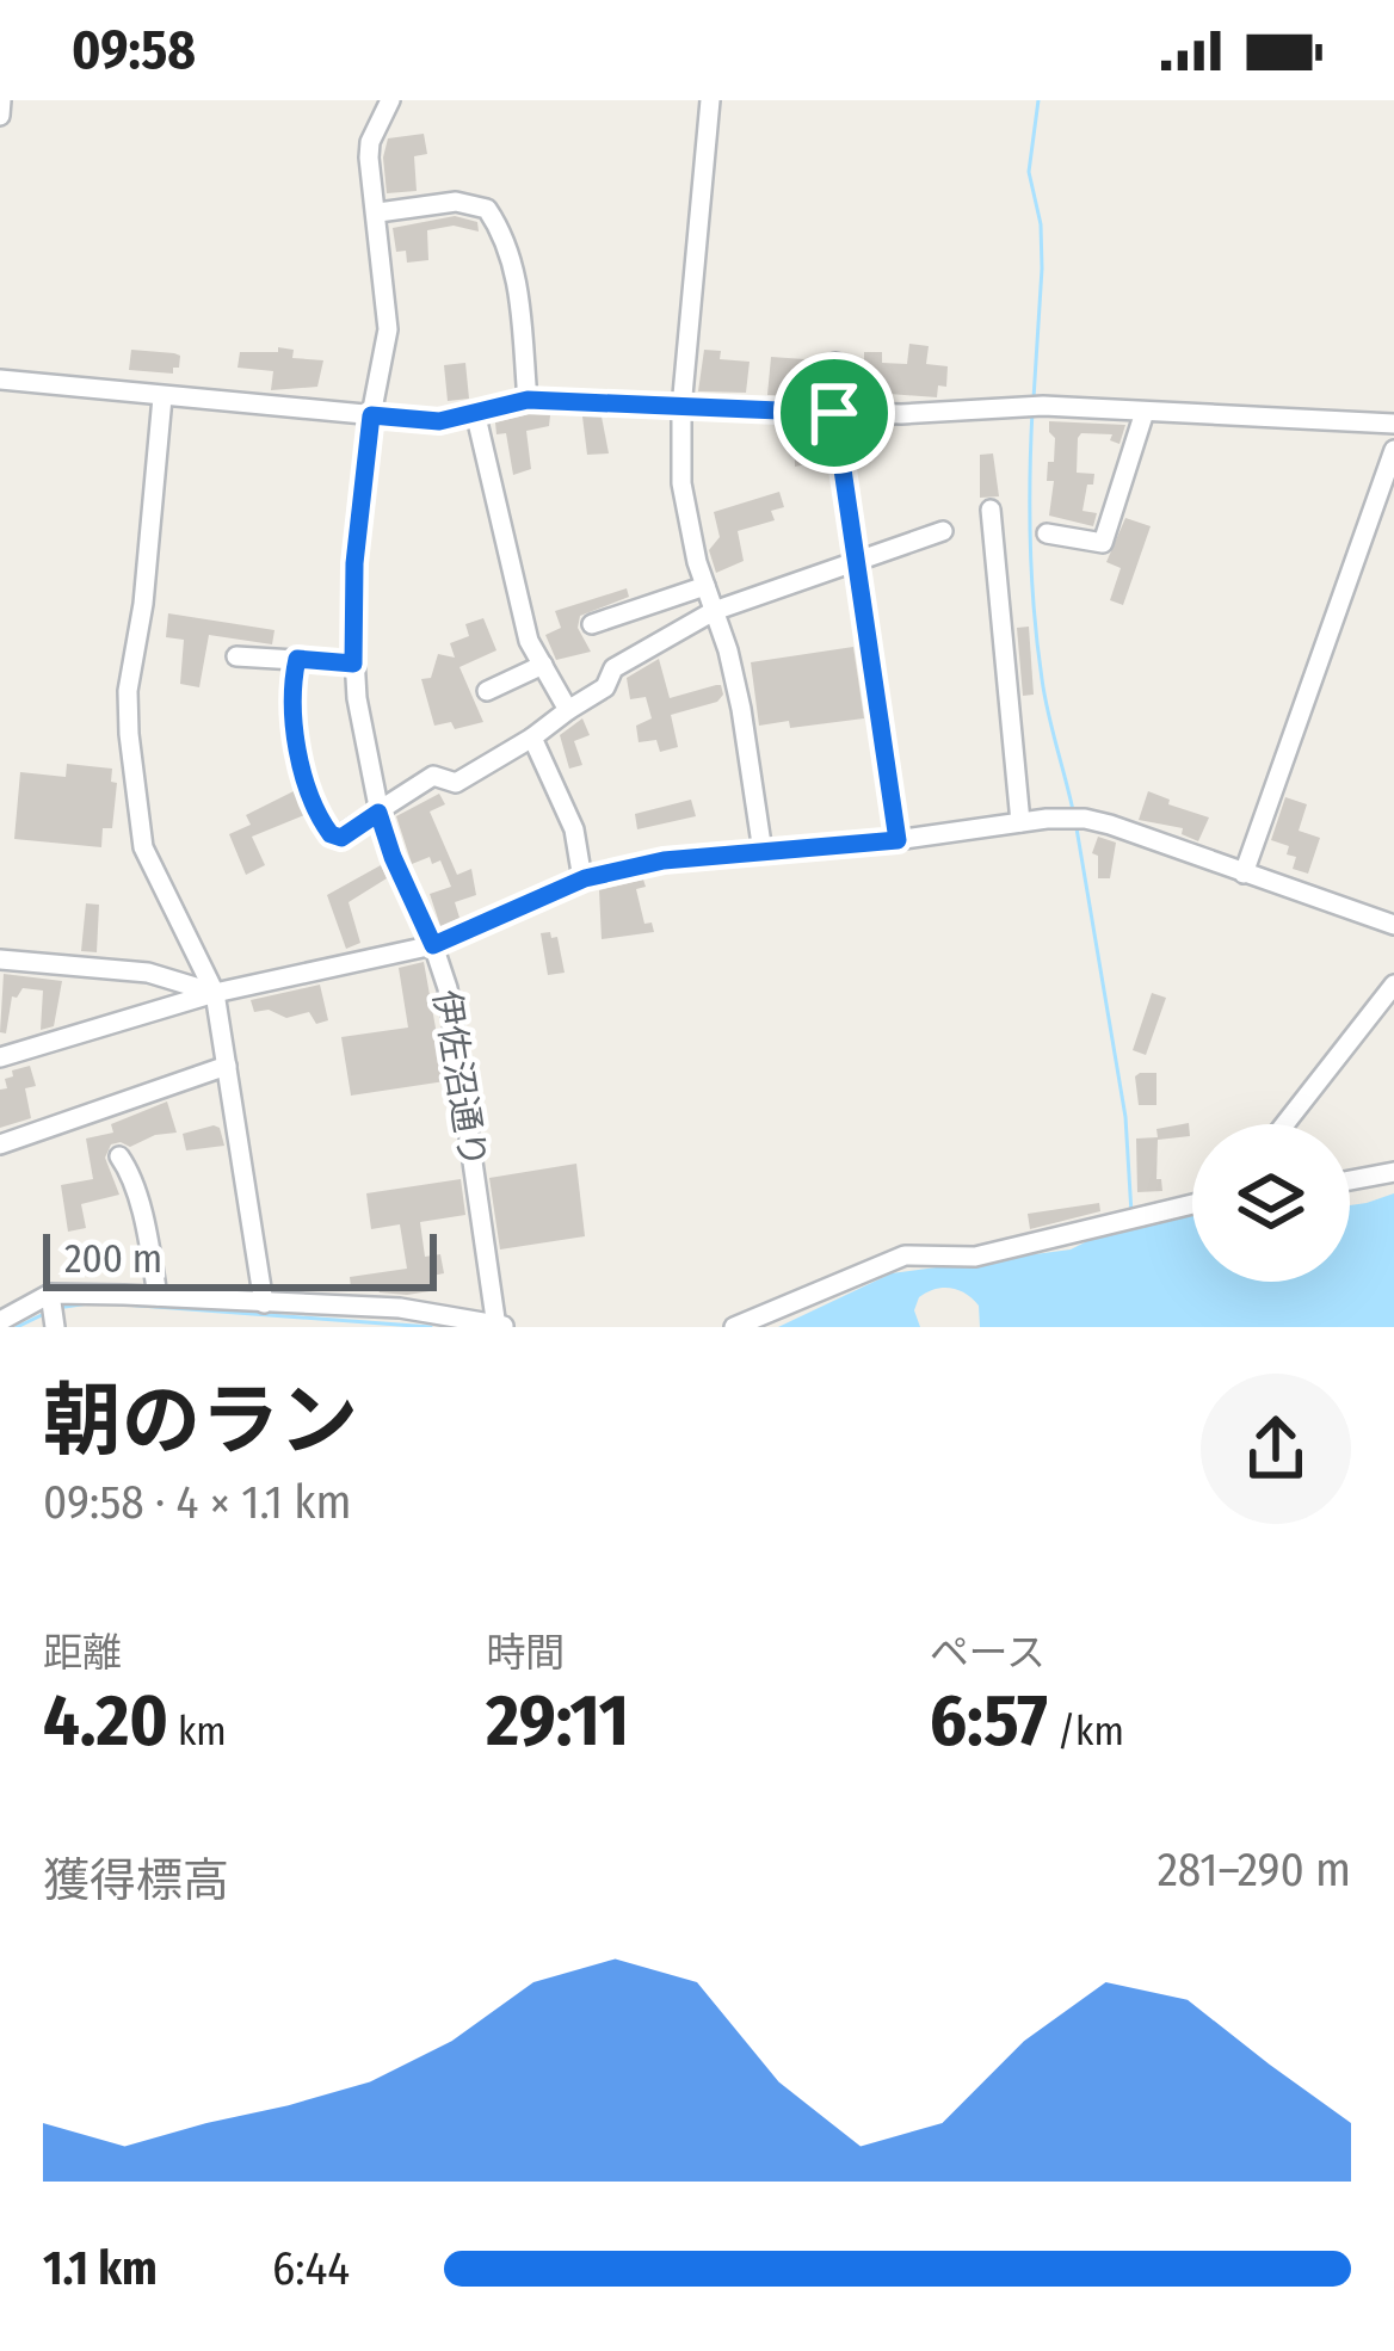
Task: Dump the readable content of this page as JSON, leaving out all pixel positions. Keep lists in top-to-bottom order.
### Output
{
  "streets": {
    "street": ["伊佐沼通り"]
  },
  "scale_bar": "200 m",
  "page": {
    "status": "09:58",
    "scale": "200 m",
    "heading": ["朝のラン", "09:58 · 4 × 1.1 km"],
    "stats": [
      ["距離", "4.20 km"],
      ["時間", "29:11"],
      ["ペース", "6:57 /km"]
    ],
    "chart": ["獲得標高", "281–290 m"],
    "list": [
      {
        "name": "1.1 km",
        "note": "6:44"
      }
    ]
  }
}
